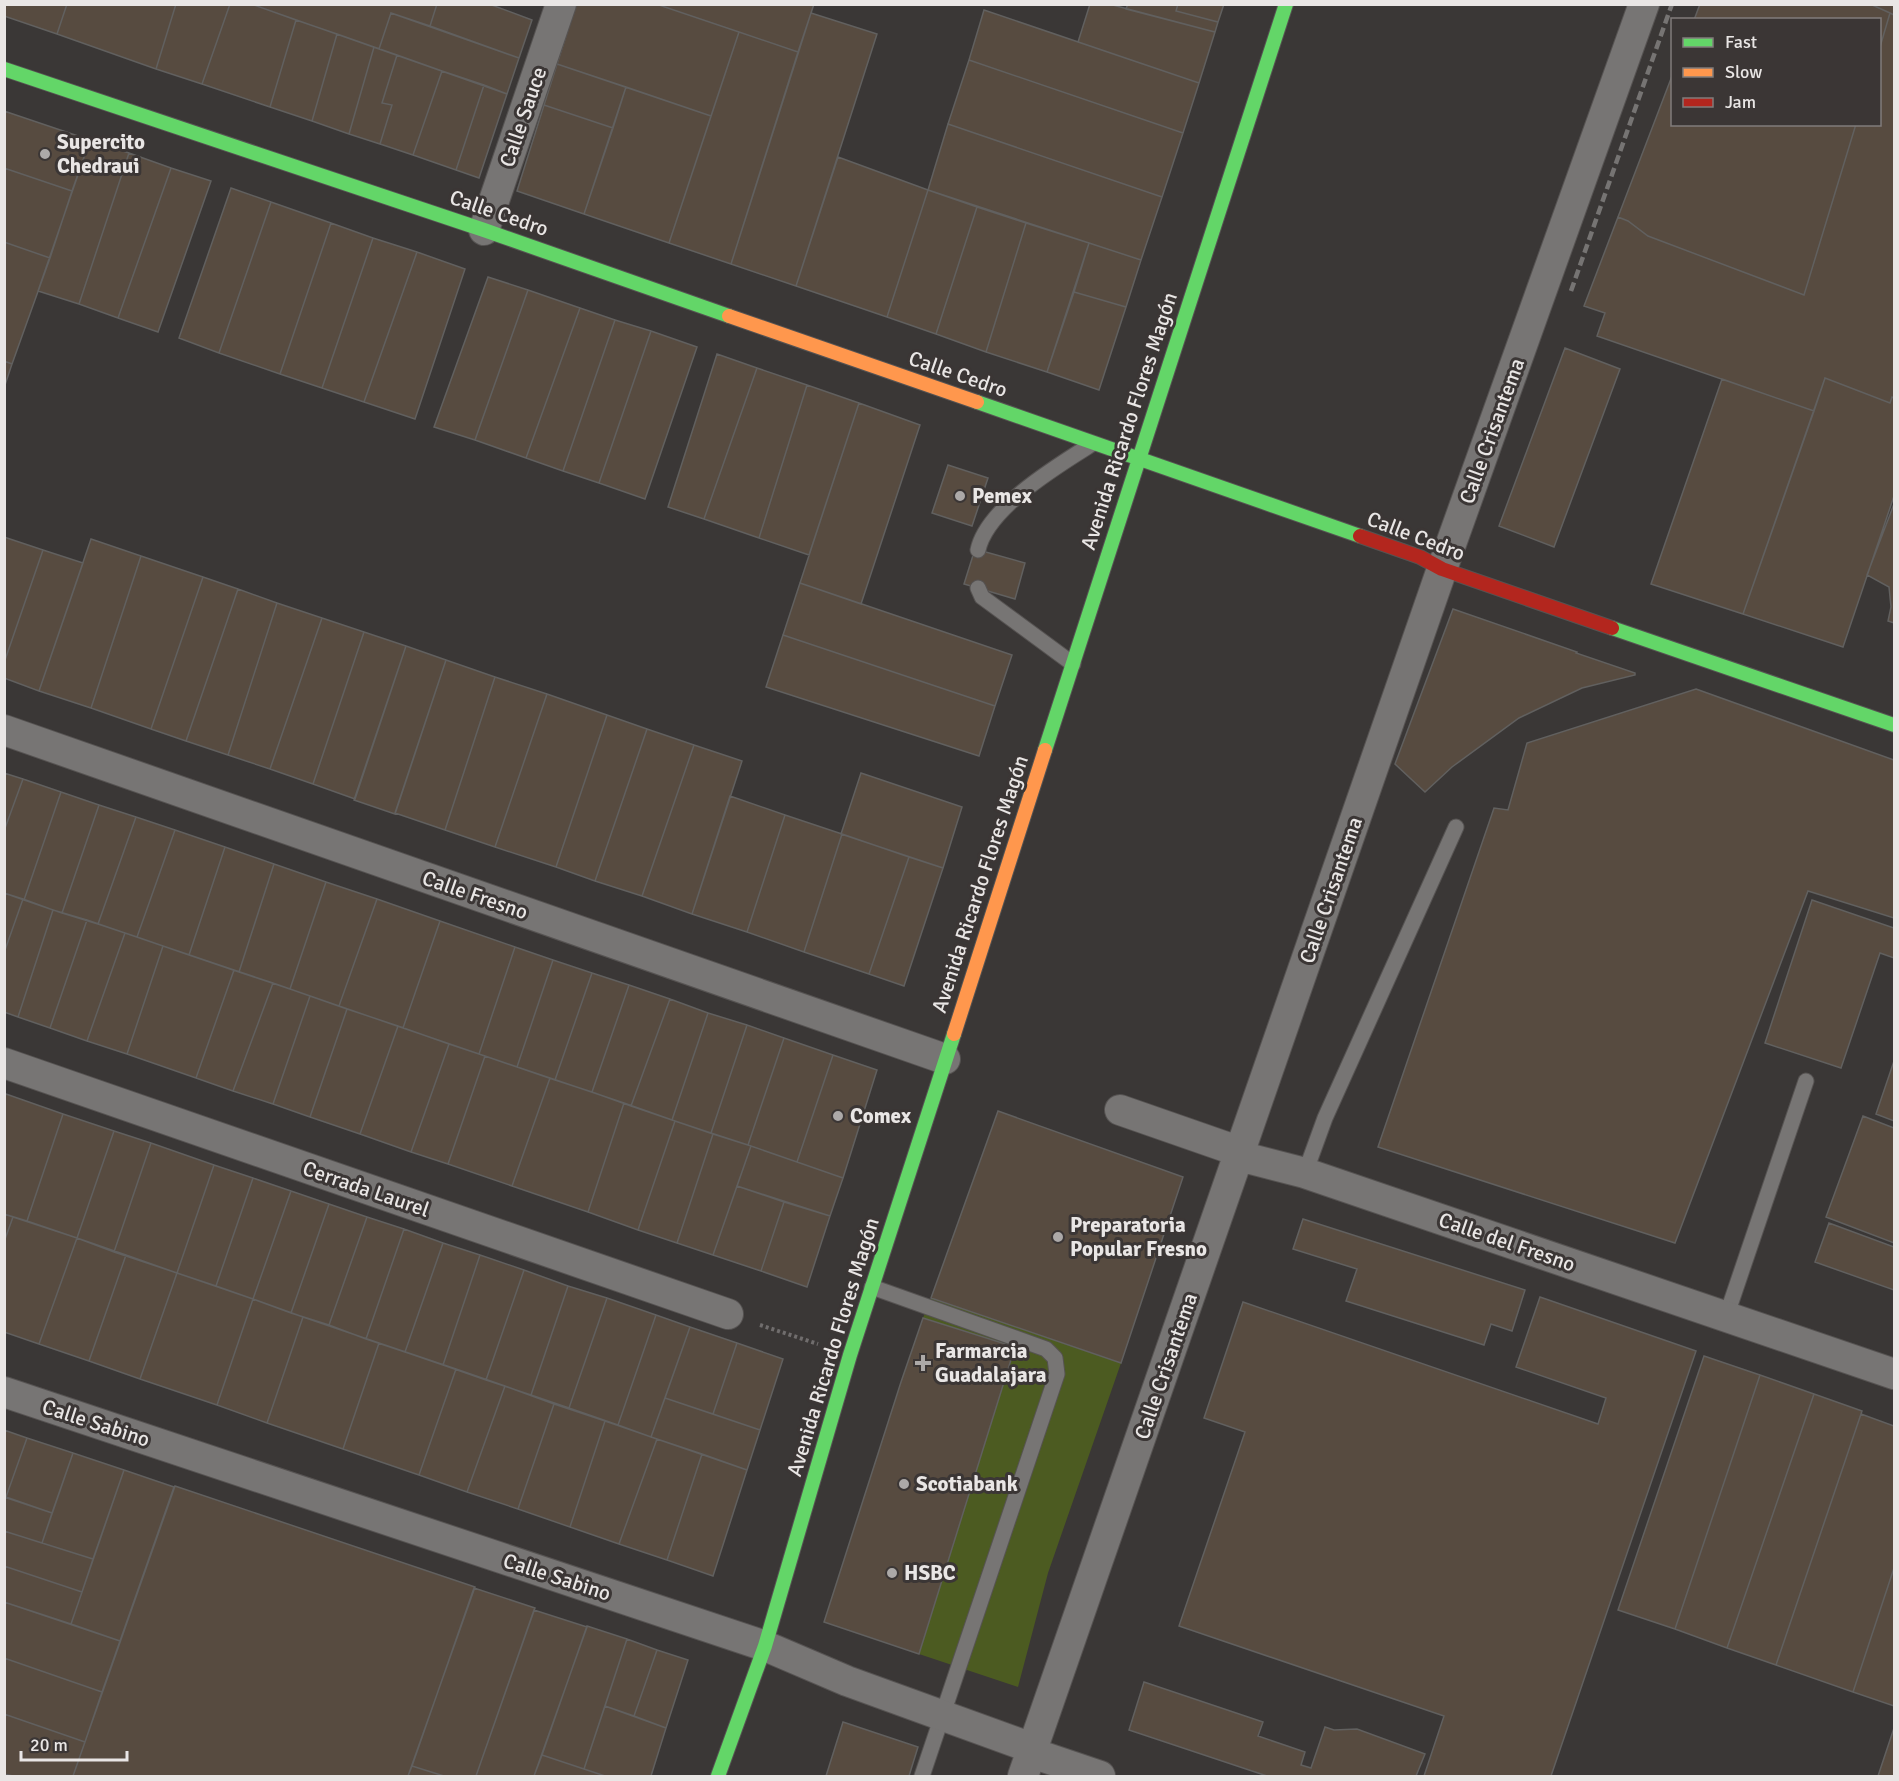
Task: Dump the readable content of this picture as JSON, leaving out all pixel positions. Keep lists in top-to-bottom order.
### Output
{
  "streets": {
    "street": [
      "Calle Sauce",
      "Calle Cedro",
      "Avenida Ricardo Flores Magón",
      "Calle Crisantema",
      "Calle Fresno",
      "Cerrada Laurel",
      "Calle del Fresno",
      "Calle Sabino"
    ]
  },
  "crossings": [
    ["Calle Sauce", "Calle Cedro"],
    ["Calle Cedro", "Avenida Ricardo Flores Magón"],
    ["Calle Cedro", "Calle Crisantema"],
    ["Avenida Ricardo Flores Magón", "Calle Fresno"],
    ["Avenida Ricardo Flores Magón", "Calle Sabino"],
    ["Calle Crisantema", "Calle del Fresno"],
    ["Calle Crisantema", "Calle Sabino"]
  ],
  "places": {
    "other": [
      "Supercito Chedraui",
      "Pemex",
      "Comex",
      "Preparatoria Popular Fresno",
      "Scotiabank",
      "HSBC"
    ],
    "health": ["Farmarcia Guadalajara"]
  },
  "legend": ["Fast", "Slow", "Jam"],
  "scale_bar": "20 m"
}
